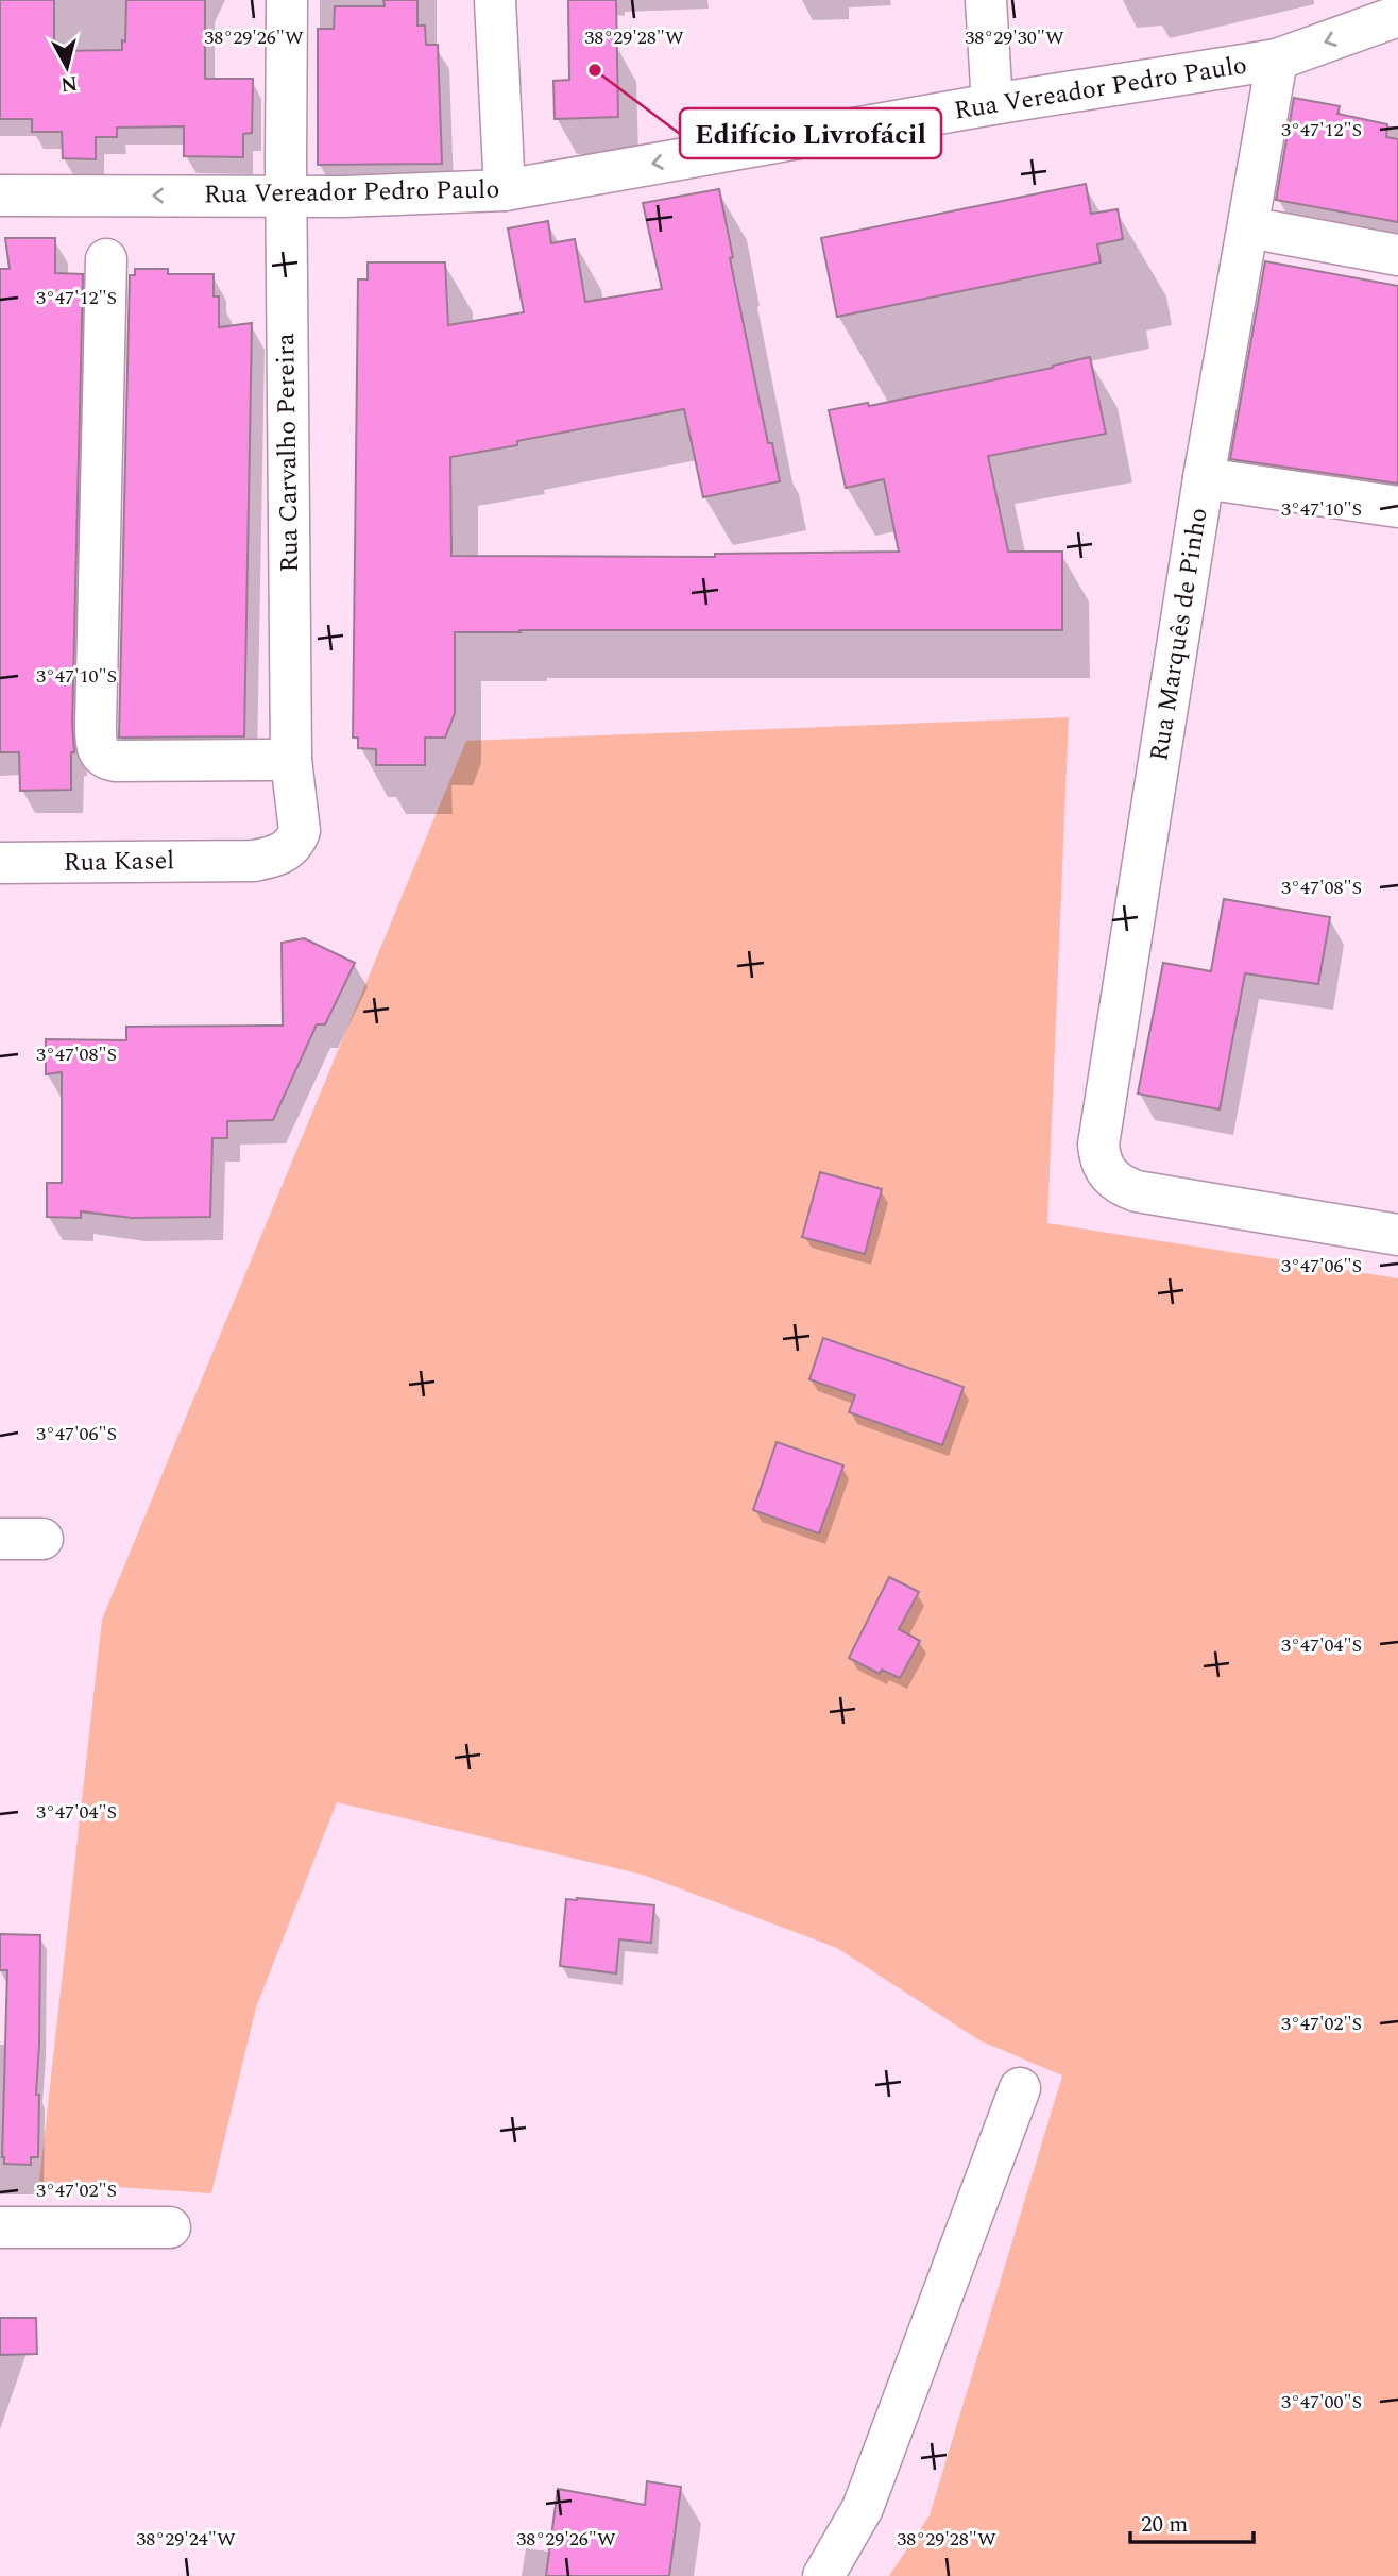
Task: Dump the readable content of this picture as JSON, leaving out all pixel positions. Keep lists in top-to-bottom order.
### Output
{
  "streets": {
    "street": [
      "Rua Vereador Pedro Paulo",
      "Rua Carvalho Pereira",
      "Rua Marquês de Pinho",
      "Rua Kasel"
    ]
  },
  "crossings": [
    ["Rua Vereador Pedro Paulo", "Rua Carvalho Pereira"],
    ["Rua Vereador Pedro Paulo", "Rua Marquês de Pinho"],
    ["Rua Carvalho Pereira", "Rua Kasel"]
  ],
  "one_way": ["Rua Vereador Pedro Paulo"],
  "places": ["Edifício Livrofácil"],
  "scale_bar": "20 m",
  "north": "bottom",
  "coordinates": [
    "38°29'26\"W",
    "38°29'28\"W",
    "38°29'30\"W",
    "3°47'12\"S",
    "3°47'10\"S",
    "3°47'08\"S",
    "3°47'06\"S",
    "3°47'04\"S",
    "3°47'02\"S",
    "3°47'00\"S",
    "38°29'24\"W"
  ]
}
